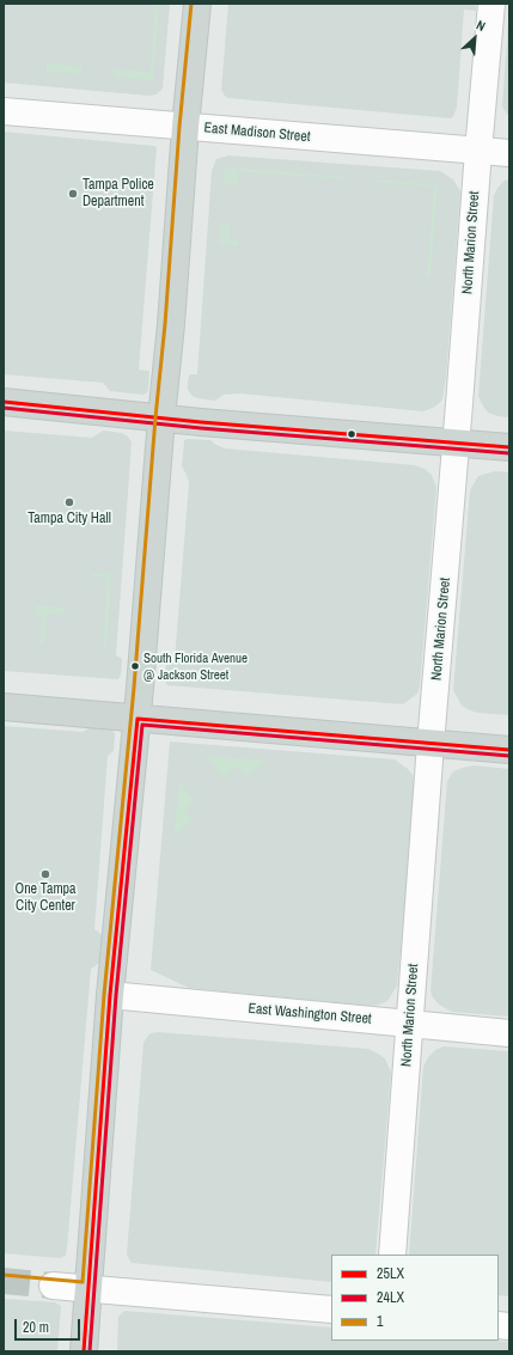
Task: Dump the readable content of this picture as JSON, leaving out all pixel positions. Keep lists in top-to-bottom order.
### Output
{
  "streets": {
    "street": ["East Madison Street", "North Marion Street", "East Washington Street"]
  },
  "crossings": [
    ["East Madison Street", "North Marion Street"],
    ["North Marion Street", "East Washington Street"]
  ],
  "places": [
    "Tampa Police Department",
    "Tampa City Hall",
    "South Florida Avenue @ Jackson Street",
    "One Tampa City Center"
  ],
  "lines": ["transit line 1", "transit line 25LX", "transit line 24LX"],
  "legend": ["25LX", "24LX", "1"],
  "scale_bar": "20 m",
  "north": "top right"
}
